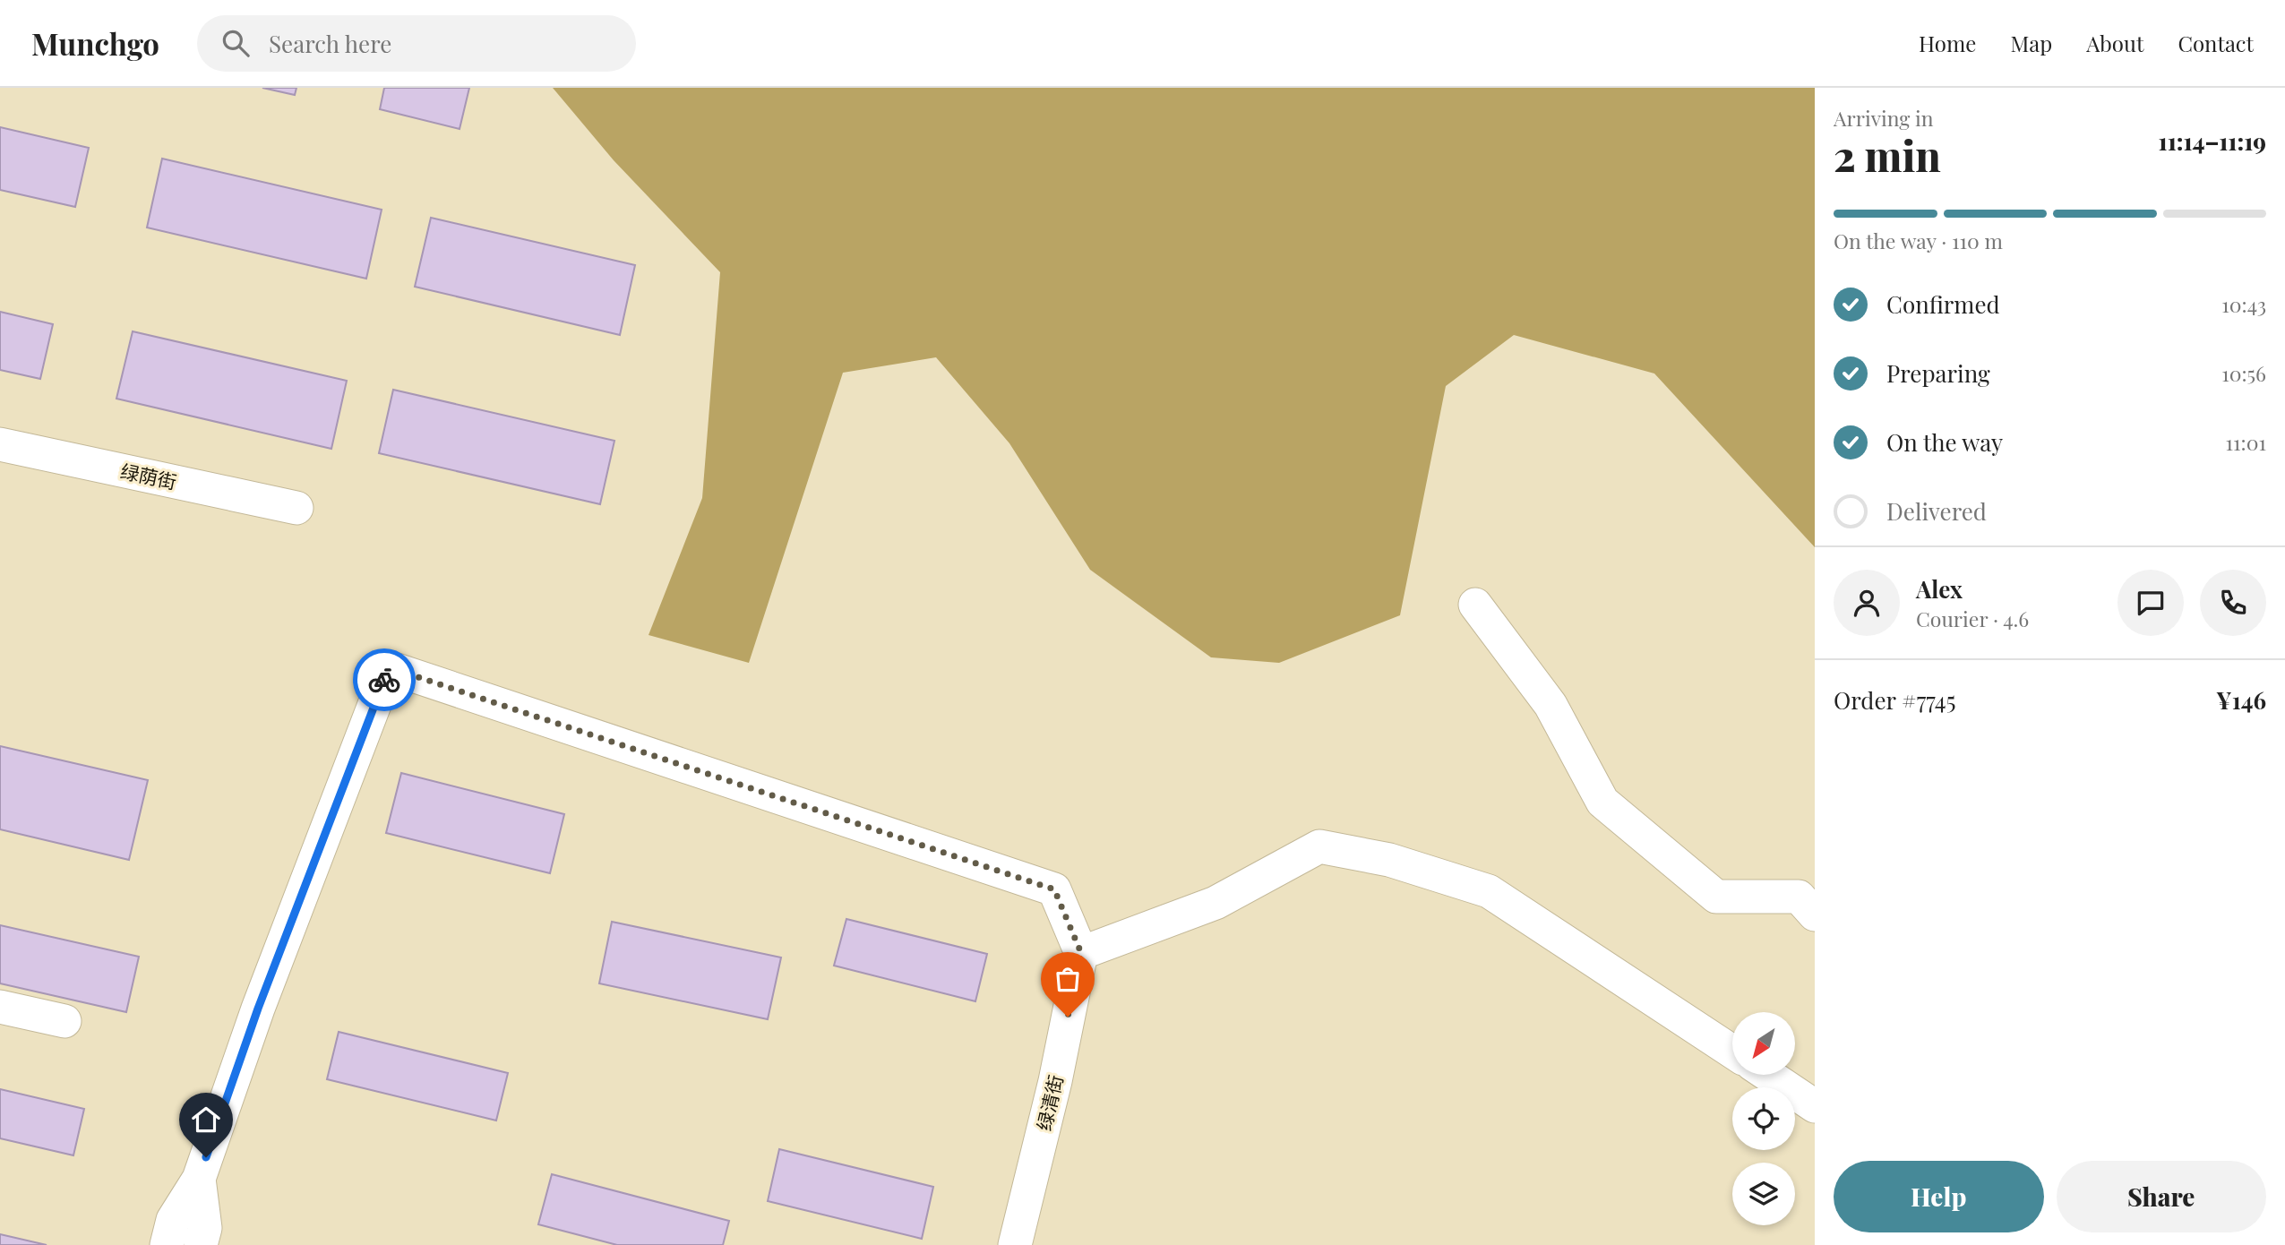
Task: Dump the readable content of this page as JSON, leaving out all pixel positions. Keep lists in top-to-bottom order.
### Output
{
  "streets": {
    "street": ["绿荫街", "绿清街"]
  },
  "north": "bottom left",
  "page": {
    "header": "Munchgo",
    "search": "Search here",
    "nav": [
      "Home",
      "Map",
      "About",
      "Contact"
    ],
    "heading": ["2 min", "Arriving in", "11:14–11:19"],
    "panel": [
      "Alex",
      "Courier · 4.6",
      "Order #7745",
      "¥146"
    ],
    "bar": "On the way · 110 m",
    "list": [
      ["Confirmed", "10:43"],
      ["Preparing", "10:56"],
      ["On the way", "11:01"],
      "Delivered"
    ],
    "buttons": ["Help", "Share"]
  }
}
